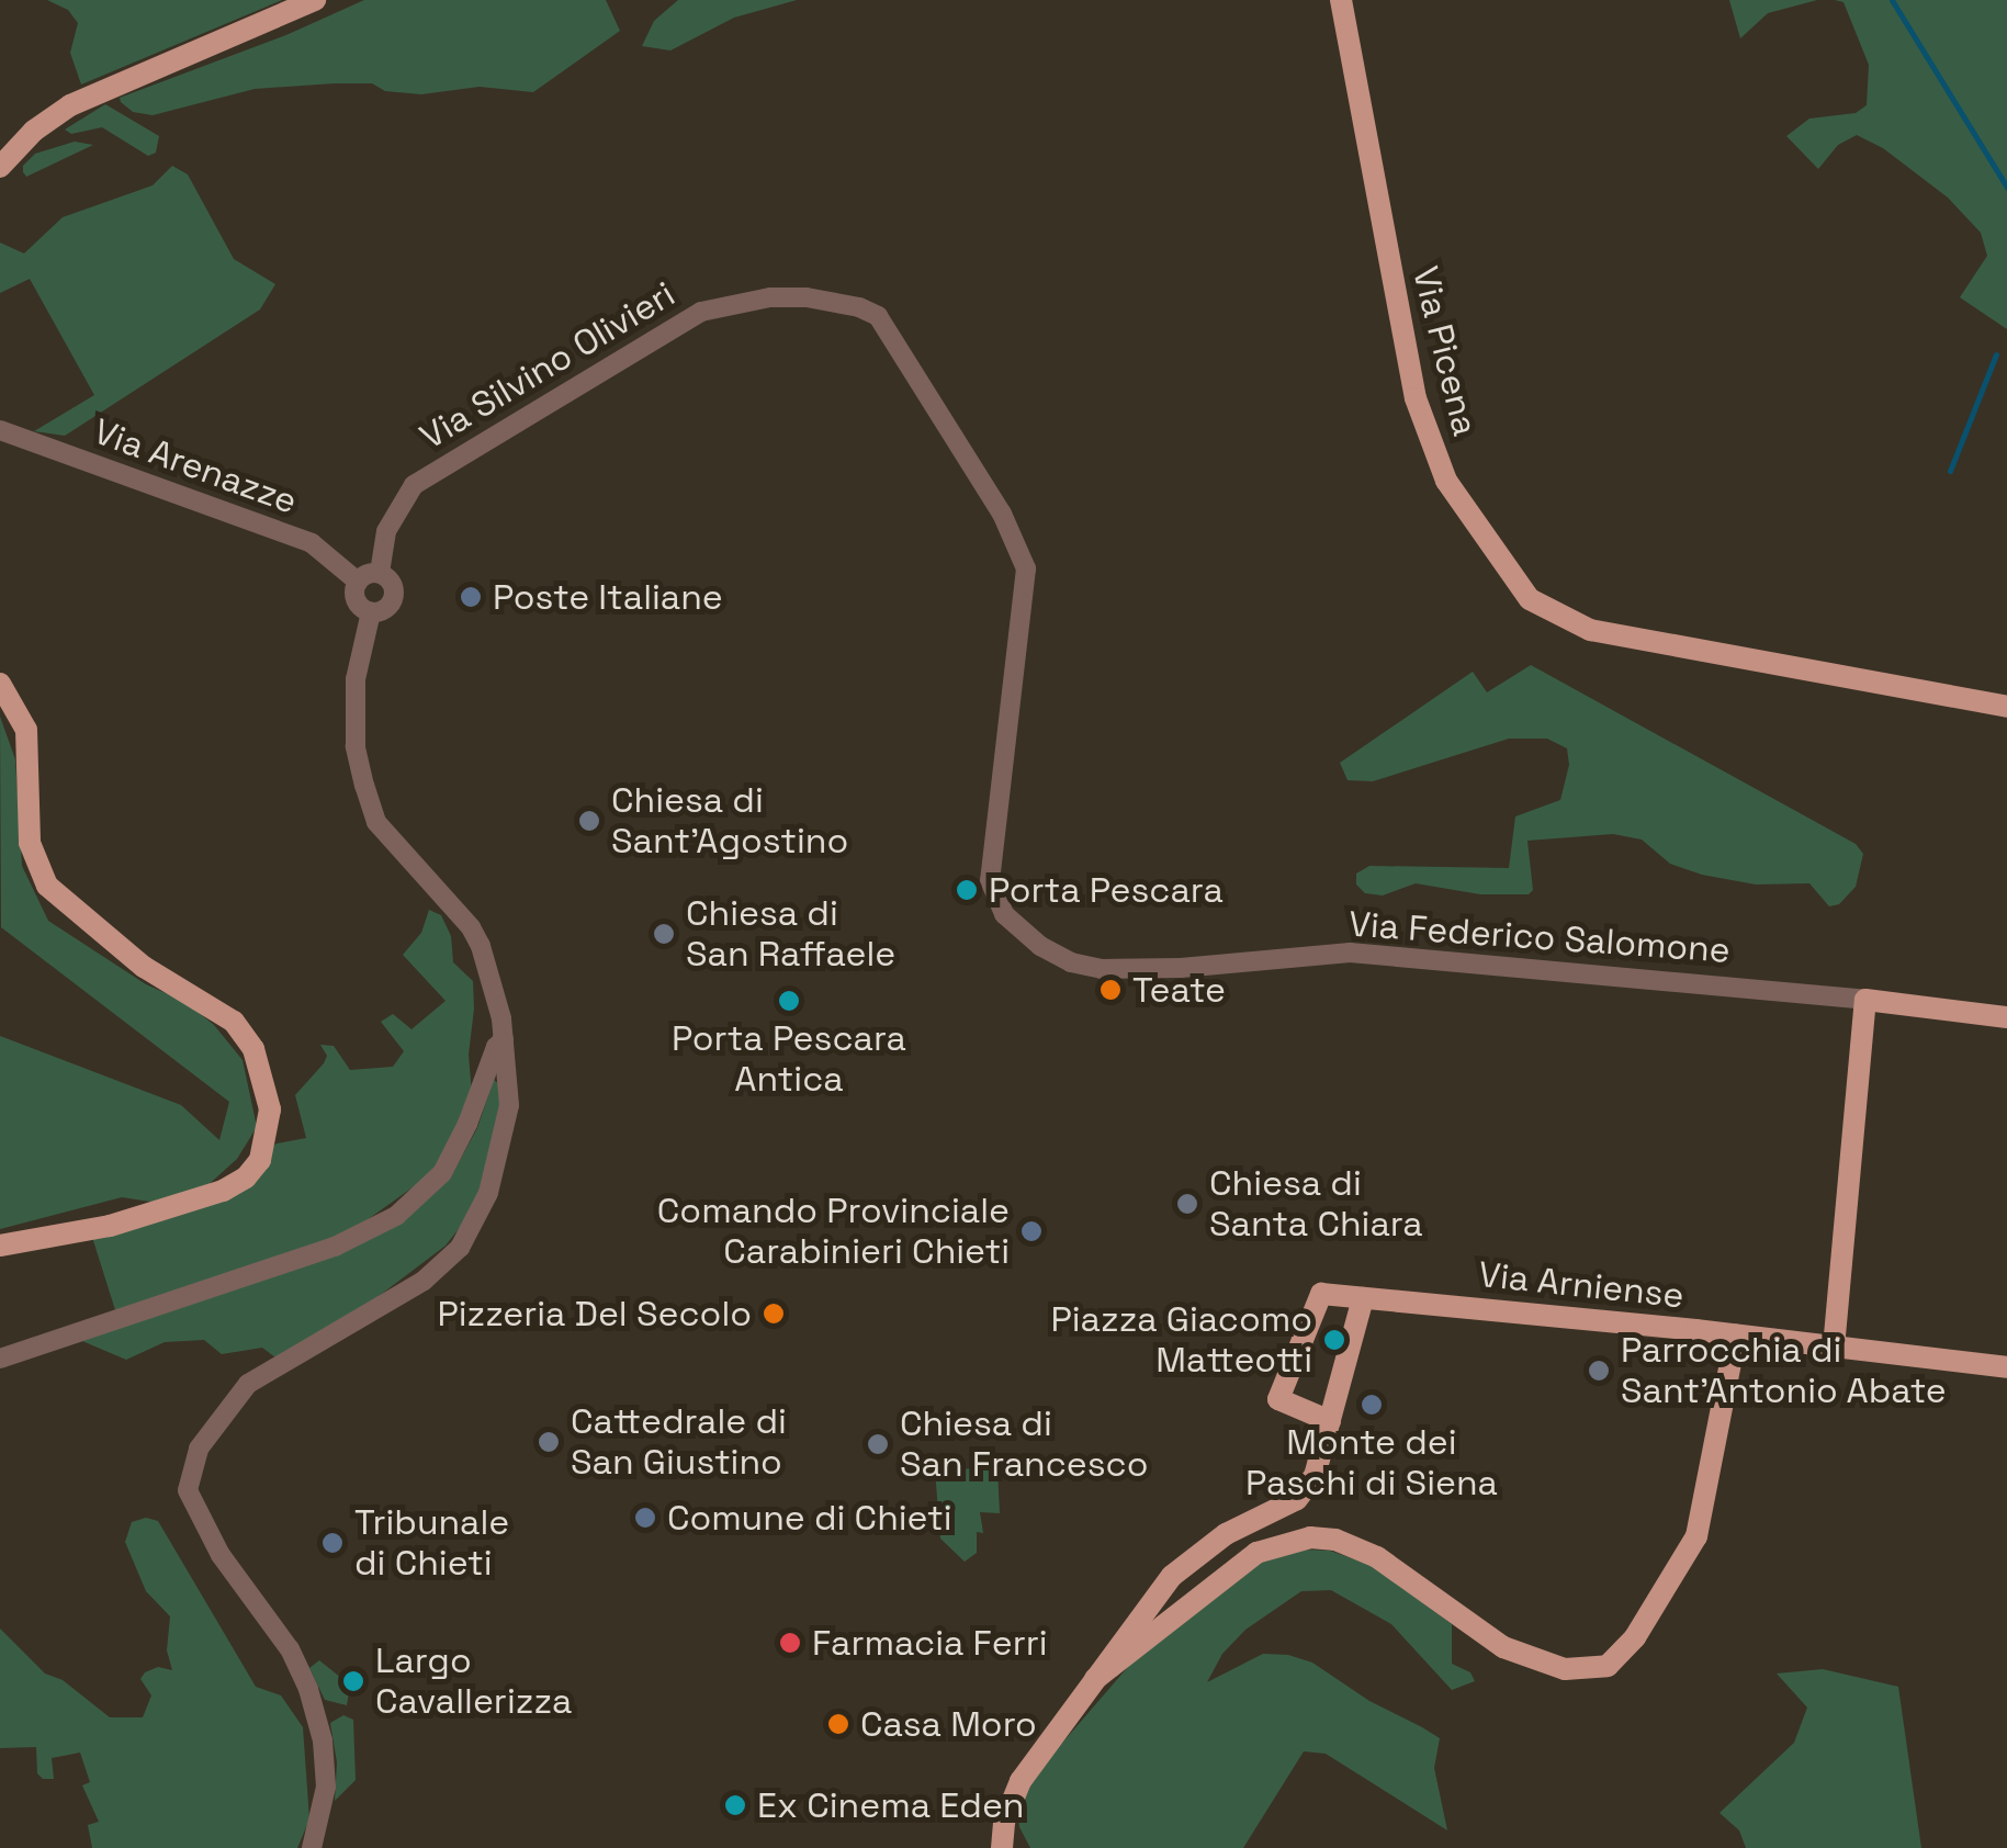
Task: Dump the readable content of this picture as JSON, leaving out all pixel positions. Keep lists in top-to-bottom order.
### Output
{
  "streets": {
    "main road": ["Via Picena", "Via Federico Salomone", "Via Arniense"],
    "street": ["Via Silvino Olivieri", "Via Arenazze"]
  },
  "crossings": [
    ["Via Silvino Olivieri", "Via Arenazze"],
    ["Via Silvino Olivieri", "Via Federico Salomone"]
  ],
  "places": [
    "Poste Italiane",
    "Chiesa di Sant'Agostino",
    "Porta Pescara",
    "Chiesa di San Raffaele",
    "Teate",
    "Porta Pescara Antica",
    "Chiesa di Santa Chiara",
    "Comando Provinciale Carabinieri Chieti",
    "Pizzeria Del Secolo",
    "Piazza Giacomo Matteotti",
    "Parrocchia di Sant'Antonio Abate",
    "Monte dei Paschi di Siena",
    "Cattedrale di San Giustino",
    "Chiesa di San Francesco",
    "Comune di Chieti",
    "Tribunale di Chieti",
    "Farmacia Ferri",
    "Largo Cavallerizza",
    "Casa Moro",
    "Ex Cinema Eden"
  ]
}
